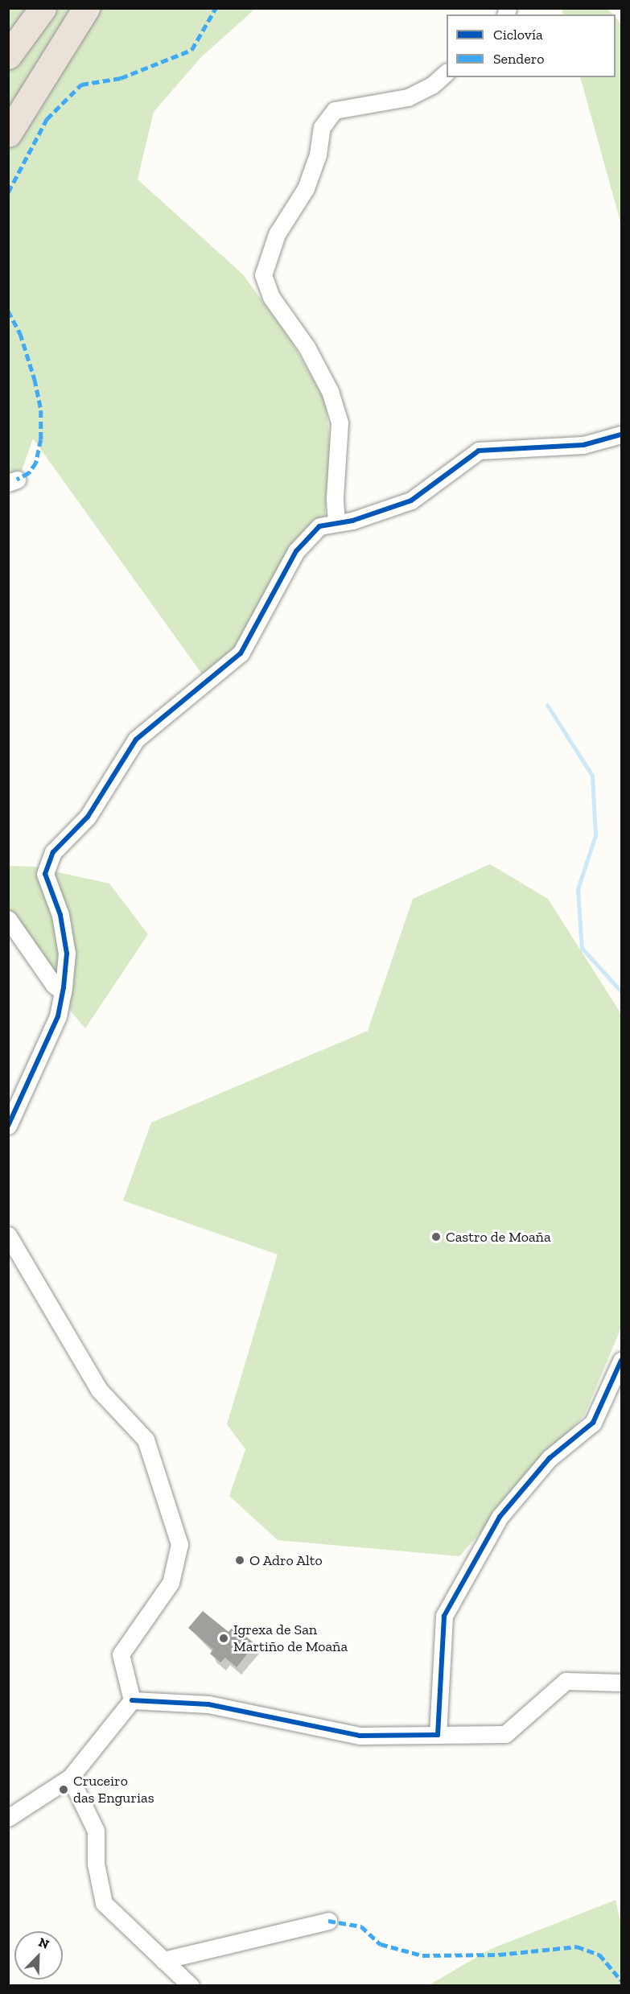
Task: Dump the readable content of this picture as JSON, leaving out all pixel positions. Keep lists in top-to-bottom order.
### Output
{
  "places": [
    "Castro de Moaña",
    "O Adro Alto",
    "Igrexa de San Martiño de Moaña",
    "Cruceiro das Engurias"
  ],
  "legend": ["Ciclovía", "Sendero"],
  "north": "top right"
}
